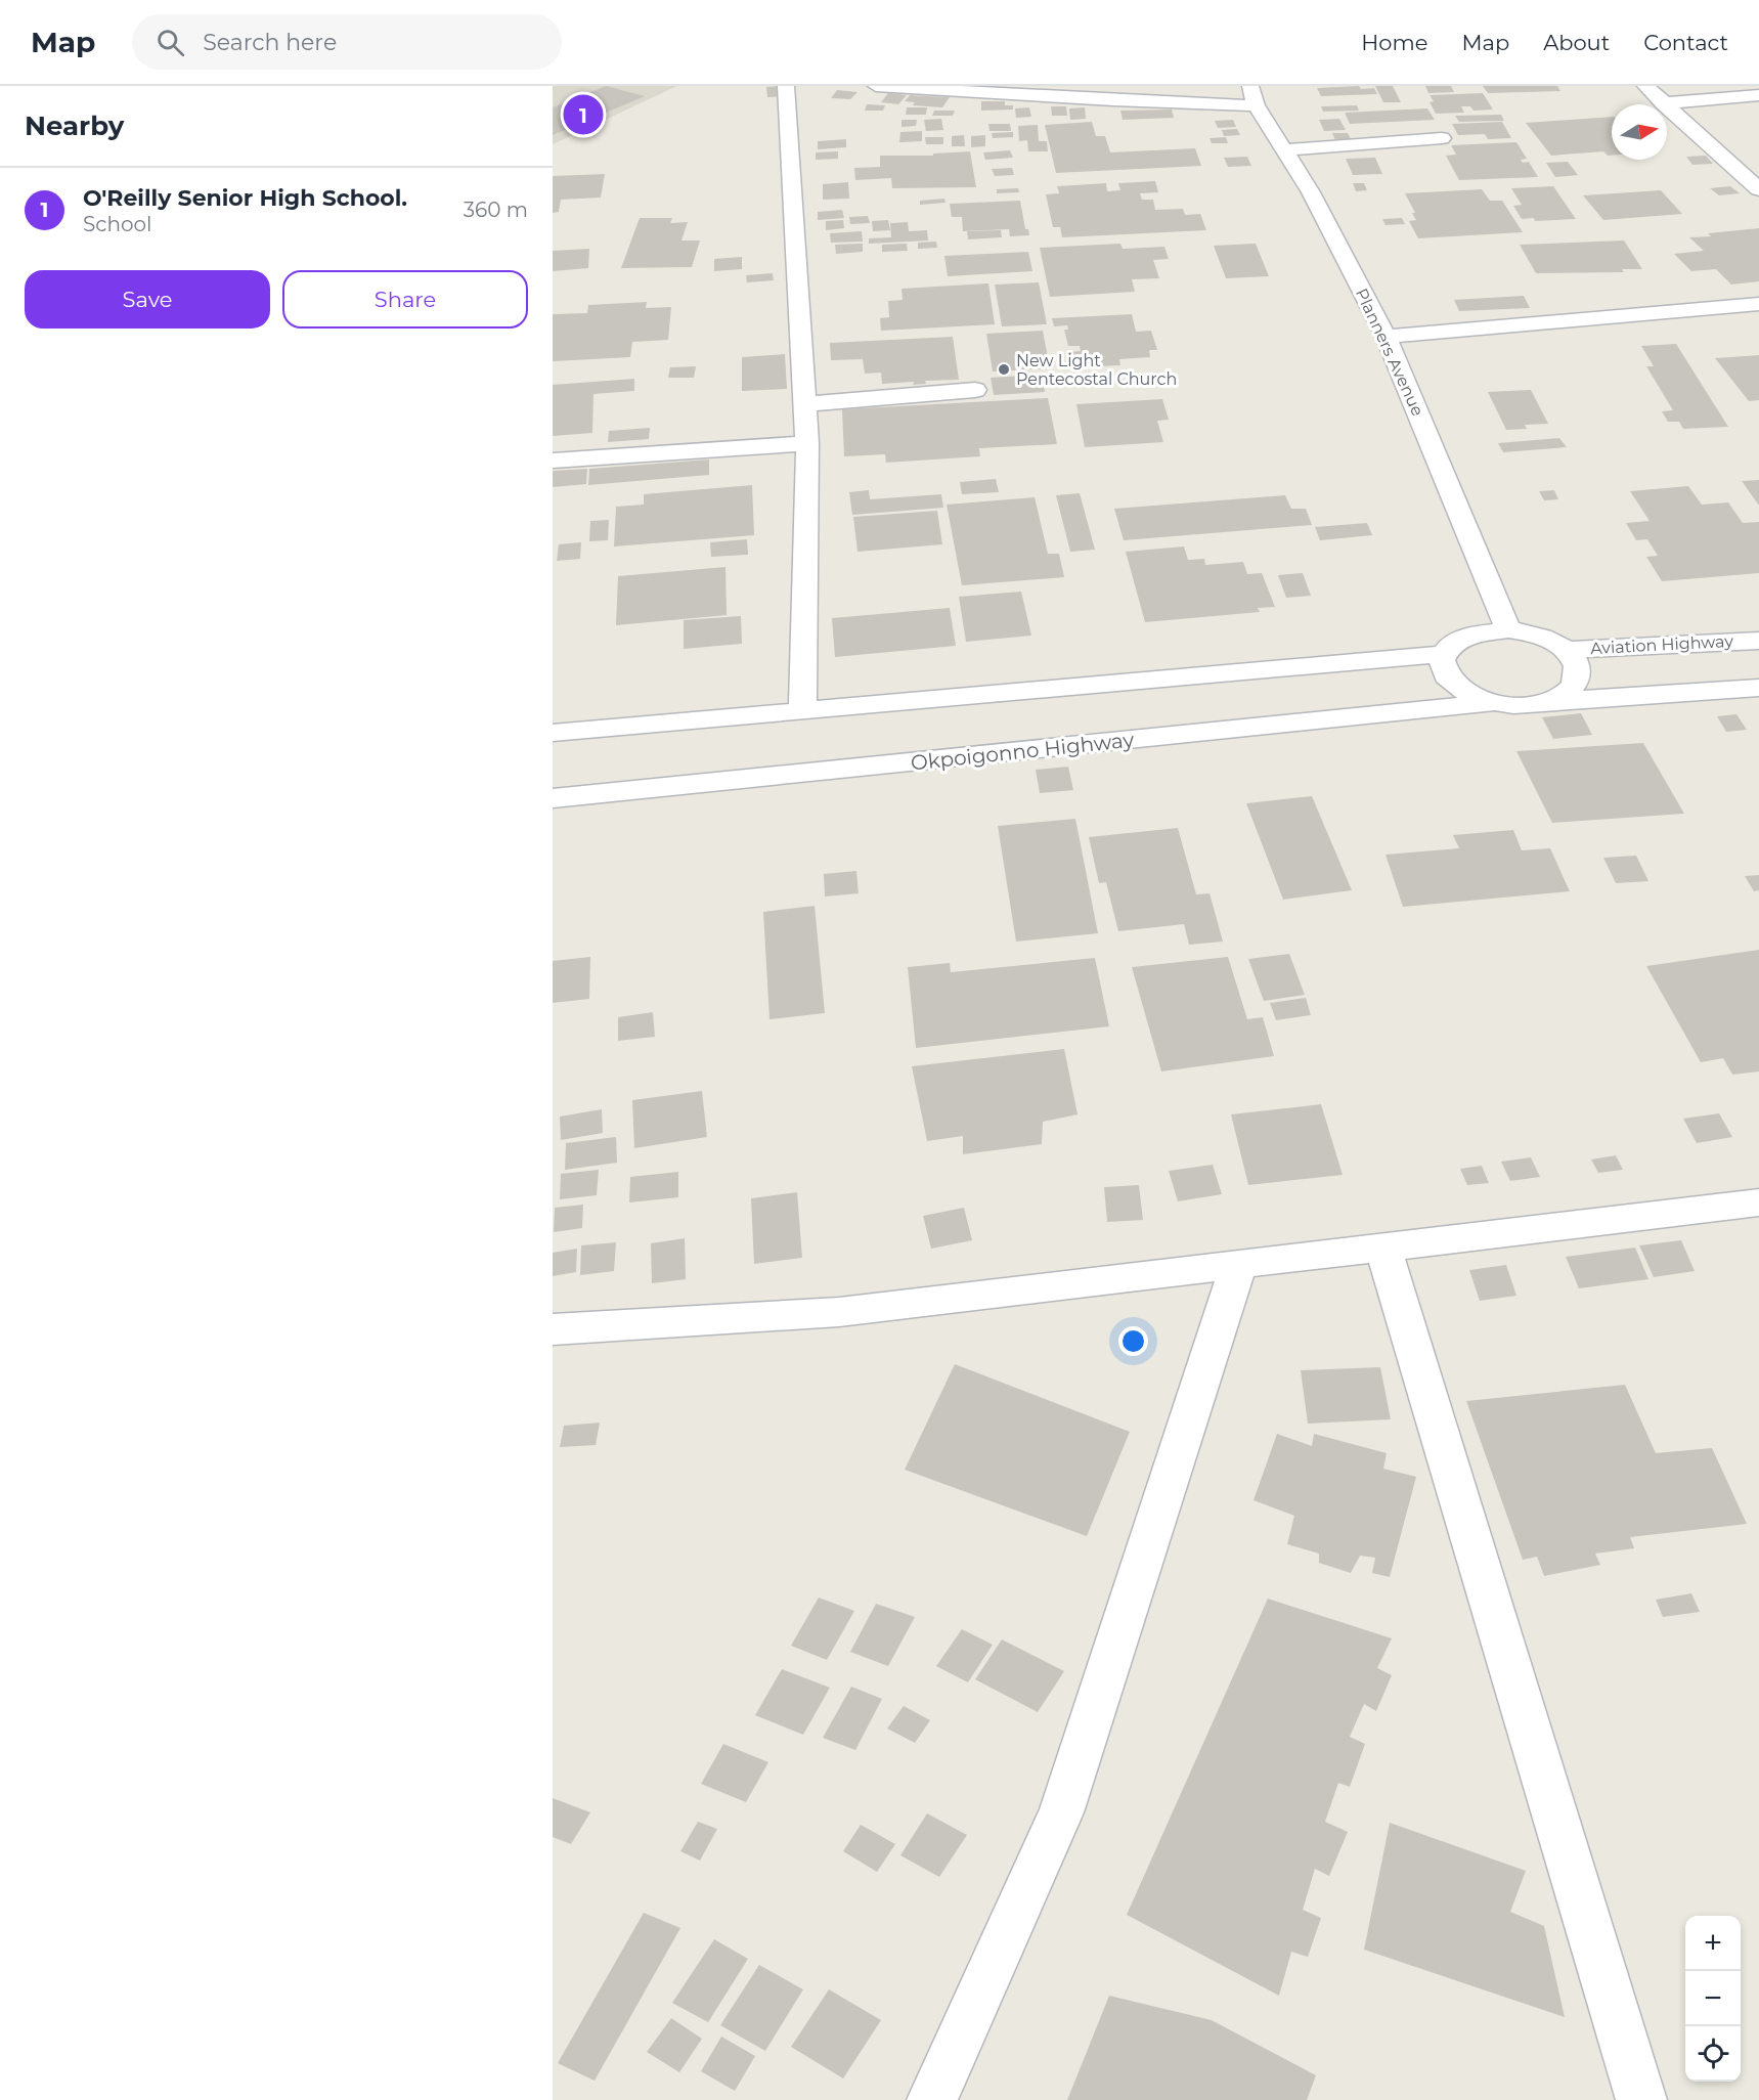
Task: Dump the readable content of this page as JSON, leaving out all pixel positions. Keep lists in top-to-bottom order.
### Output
{
  "streets": {
    "street": ["Planners Avenue", "Aviation Highway", "Okpoigonno Highway"]
  },
  "crossings": [
    ["Planners Avenue", "Aviation Highway"],
    ["Planners Avenue", "Okpoigonno Highway"],
    ["Aviation Highway", "Okpoigonno Highway"]
  ],
  "places": ["New Light Pentecostal Church"],
  "north": "right",
  "page": {
    "header": "Map",
    "search": "Search here",
    "nav": [
      "Home",
      "Map",
      "About",
      "Contact"
    ],
    "heading": "Nearby",
    "pins": "1",
    "list": [
      {
        "mark": "1",
        "name": "O'Reilly Senior High School.",
        "note": "School",
        "value": "360 m"
      }
    ],
    "buttons": ["Save", "Share"],
    "map_buttons": ["+", "−"]
  }
}
